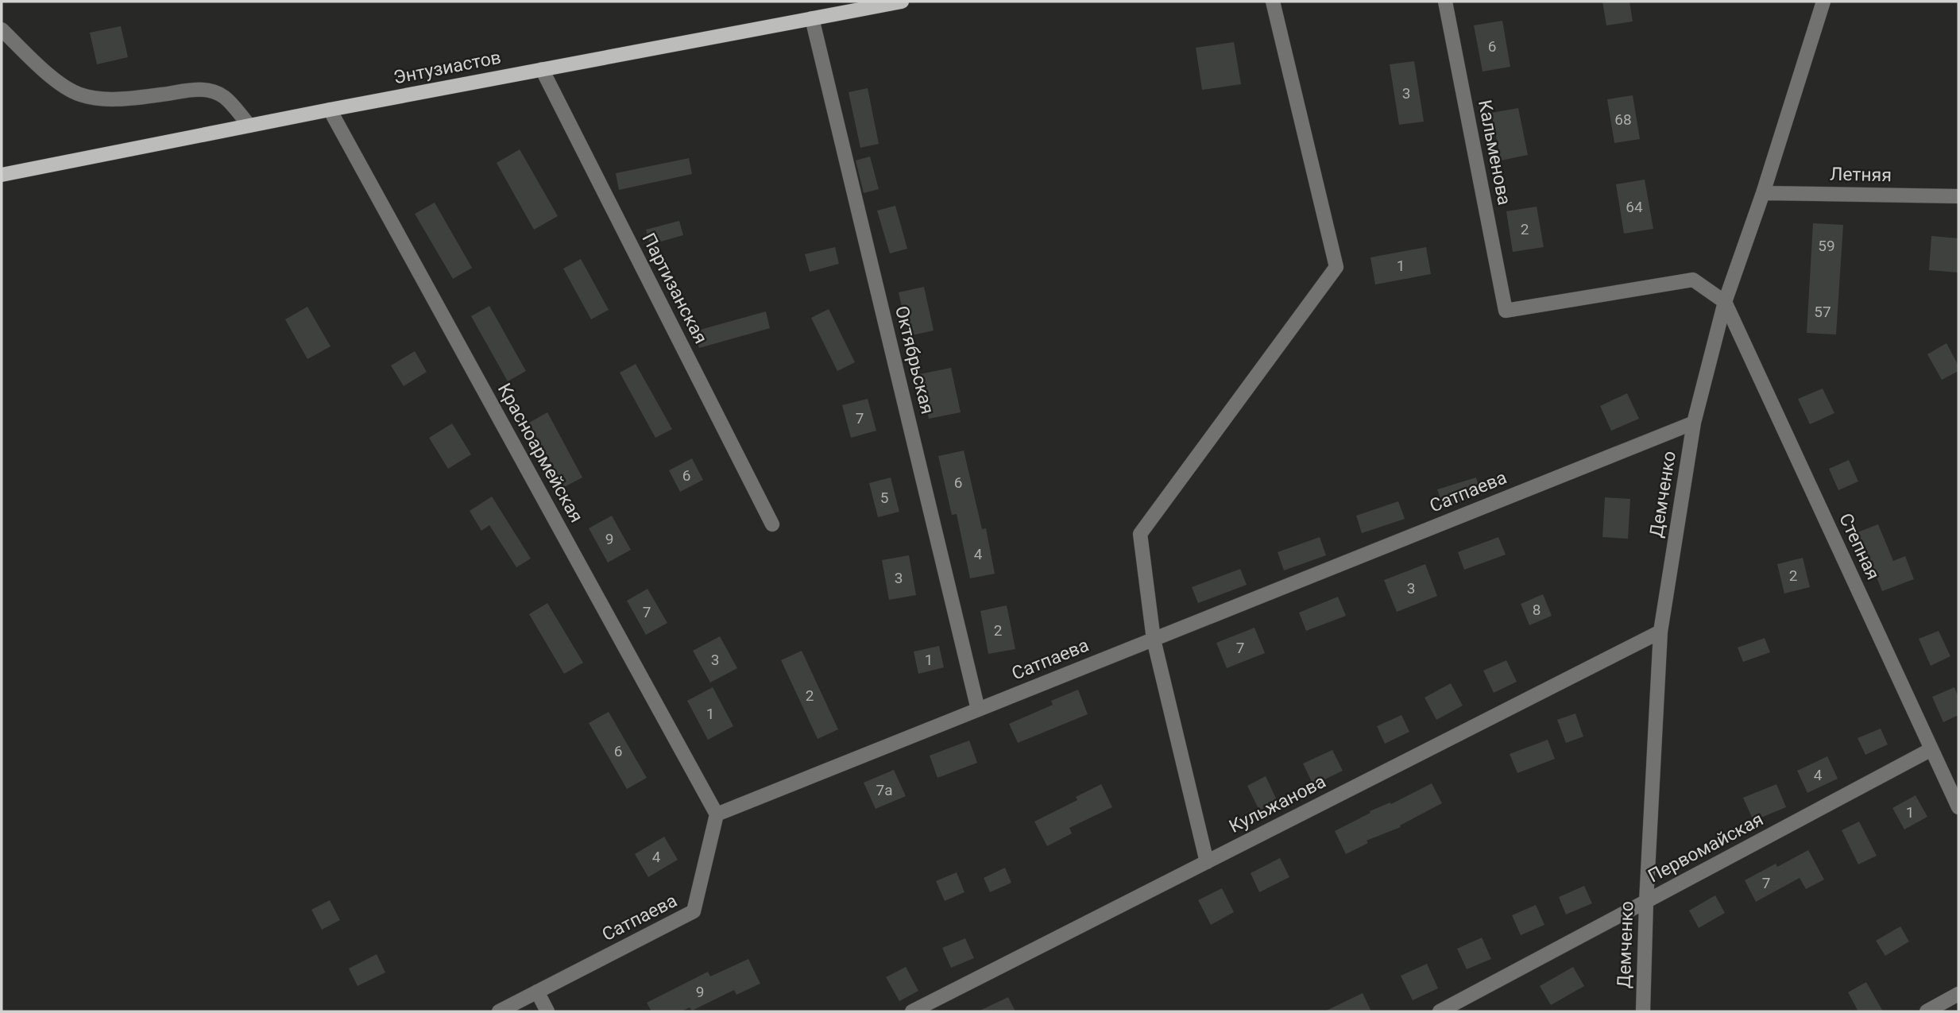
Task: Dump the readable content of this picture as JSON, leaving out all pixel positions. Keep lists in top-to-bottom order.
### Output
{
  "streets": {
    "main road": ["Энтузиастов"],
    "street": [
      "Кальменова",
      "Летняя",
      "Партизанская",
      "Октябрьская",
      "Красноармейская",
      "Сатпаева",
      "Демченко",
      "Степная",
      "Кульжанова",
      "Первомайская"
    ]
  },
  "crossings": [
    ["Энтузиастов", "Партизанская"],
    ["Энтузиастов", "Октябрьская"],
    ["Энтузиастов", "Красноармейская"],
    ["Кальменова", "Демченко"],
    ["Кальменова", "Степная"],
    ["Летняя", "Демченко"],
    ["Октябрьская", "Сатпаева"],
    ["Красноармейская", "Сатпаева"],
    ["Сатпаева", "Демченко"],
    ["Демченко", "Степная"],
    ["Демченко", "Кульжанова"],
    ["Демченко", "Первомайская"],
    ["Степная", "Первомайская"]
  ],
  "house_numbers": [
    "6",
    "3",
    "68",
    "64",
    "2",
    "59",
    "1",
    "57",
    "7",
    "6",
    "6",
    "5",
    "9",
    "4",
    "2",
    "3",
    "3",
    "8",
    "7",
    "2",
    "7",
    "3",
    "1",
    "2",
    "1",
    "6",
    "4",
    "7а",
    "1",
    "4",
    "7",
    "9"
  ]
}
